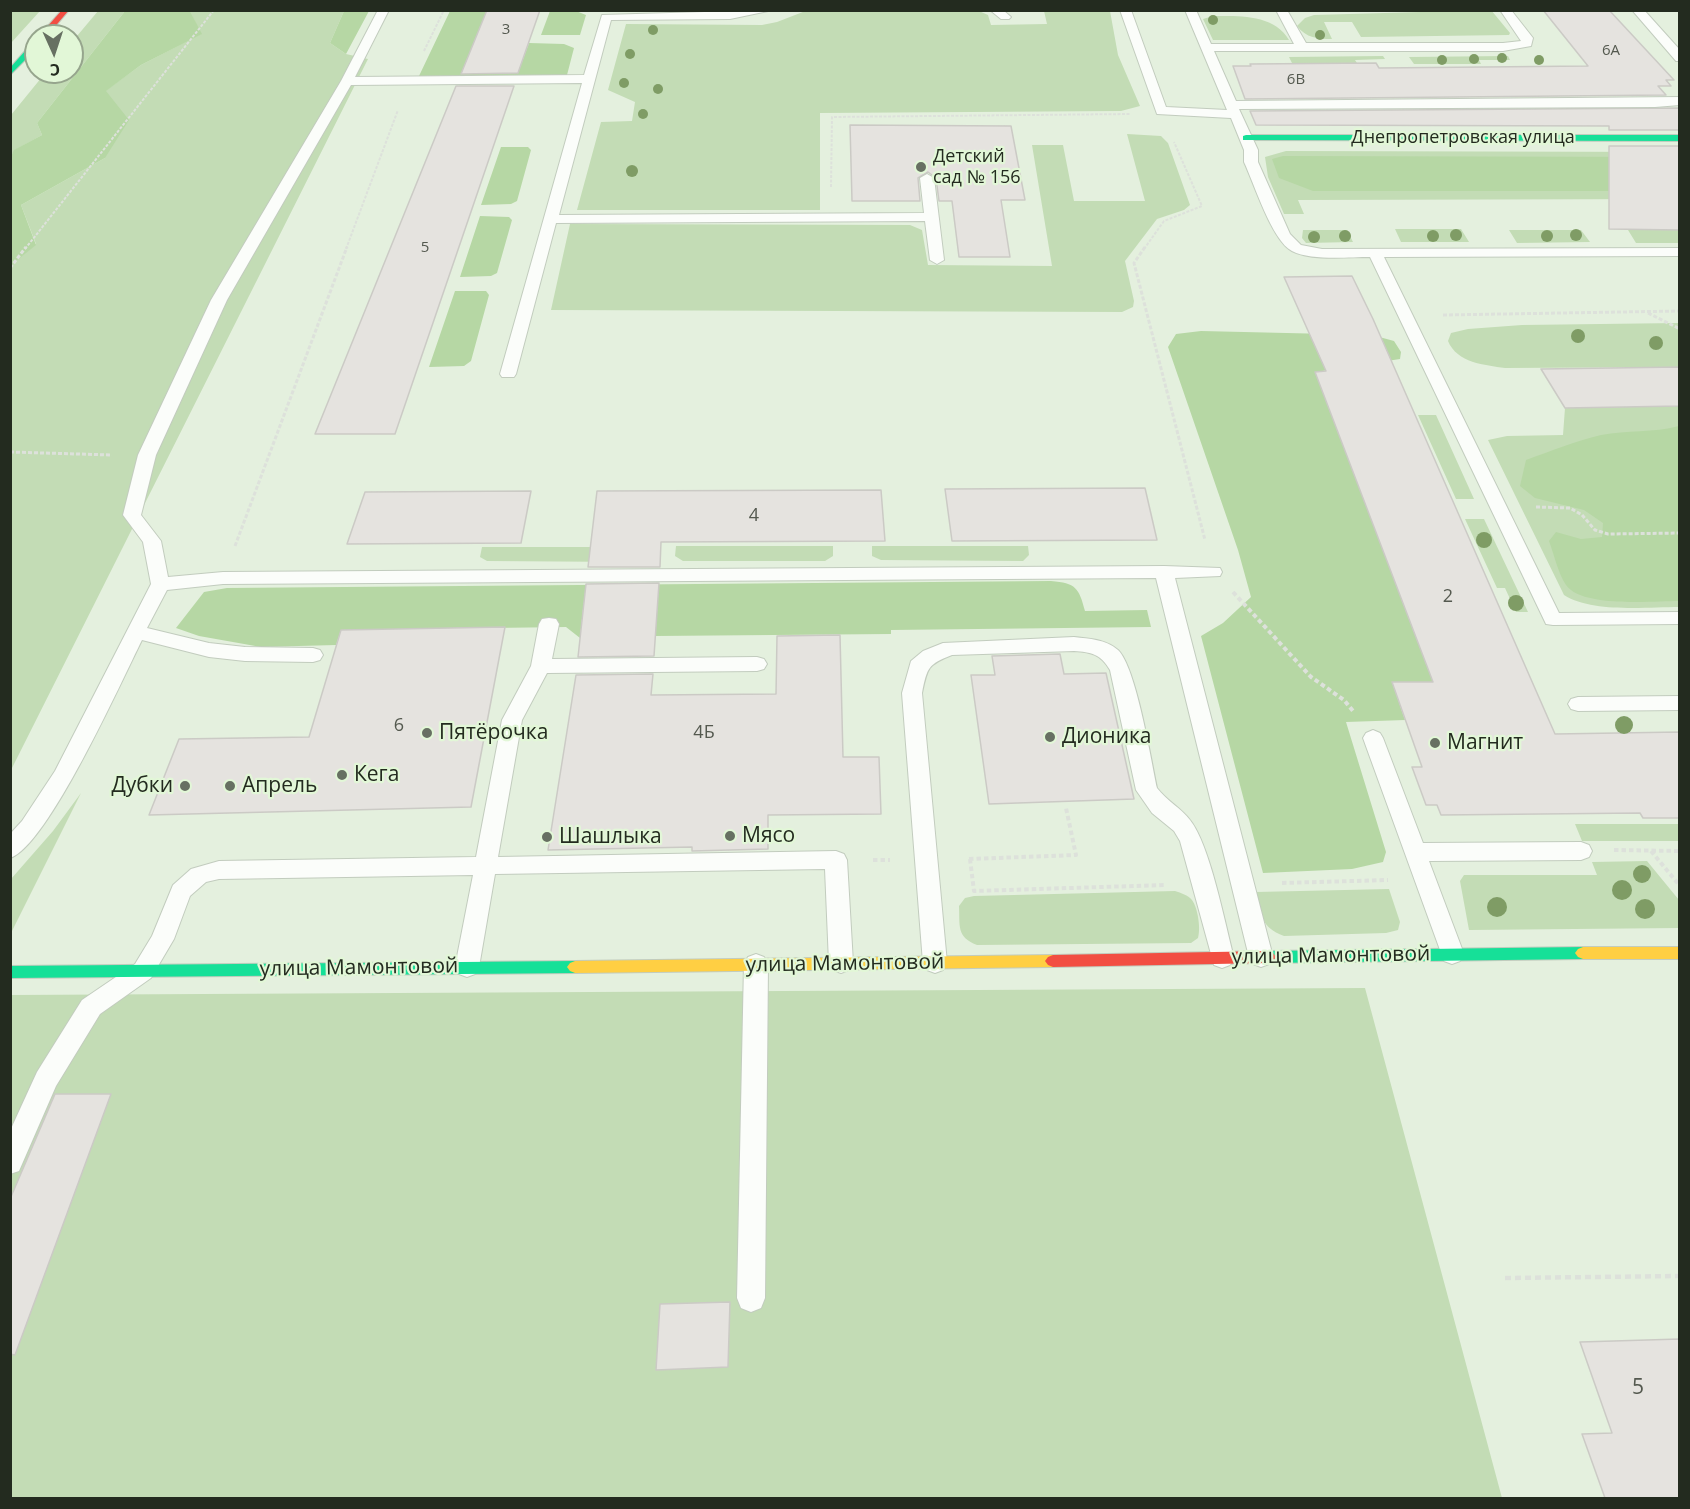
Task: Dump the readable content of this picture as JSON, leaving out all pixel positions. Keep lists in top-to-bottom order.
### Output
{
  "streets": {
    "street": ["Днепропетровская улица", "улица Мамонтовой"]
  },
  "places": [
    "Детский сад № 156",
    "Пятёрочка",
    "Дионика",
    "Магнит",
    "Кега",
    "Дубки",
    "Апрель",
    "Мясо",
    "Шашлыка"
  ],
  "house_numbers": [
    "3",
    "6А",
    "6В",
    "5",
    "4",
    "2",
    "6",
    "4Б",
    "5"
  ],
  "north": "bottom"
}
